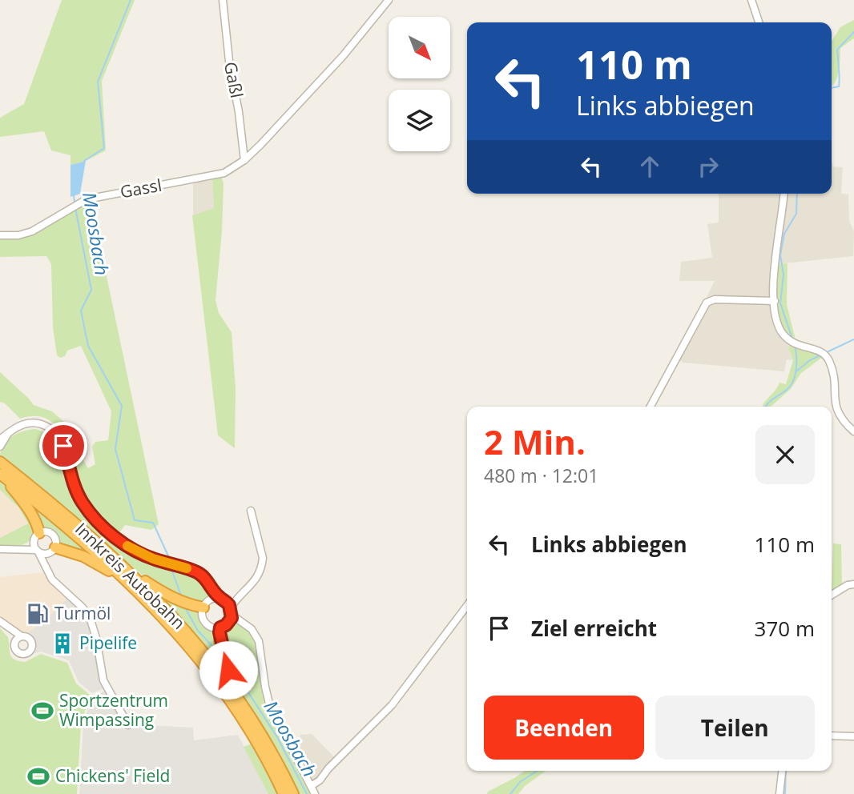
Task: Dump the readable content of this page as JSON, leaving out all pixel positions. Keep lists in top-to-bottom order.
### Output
{
  "streets": {
    "highway": ["Innkreis Autobahn"],
    "street": ["Gaßl", "Gassl"]
  },
  "crossings": [
    ["Gaßl", "Gassl"]
  ],
  "water": ["Moosbach"],
  "places": {
    "fuel station": ["Turmöl"],
    "building": ["Pipelife"],
    "sports": ["Sportzentrum Wimpassing", "Chickens' Field"]
  },
  "north": "bottom right",
  "page": {
    "turn": ["110 m", "Links abbiegen"],
    "heading": ["2 Min.", "480 m · 12:01"],
    "list": [
      {
        "name": "Links abbiegen",
        "value": "110 m"
      },
      {
        "name": "Ziel erreicht",
        "value": "370 m"
      }
    ],
    "buttons": ["Beenden", "Teilen"]
  }
}
